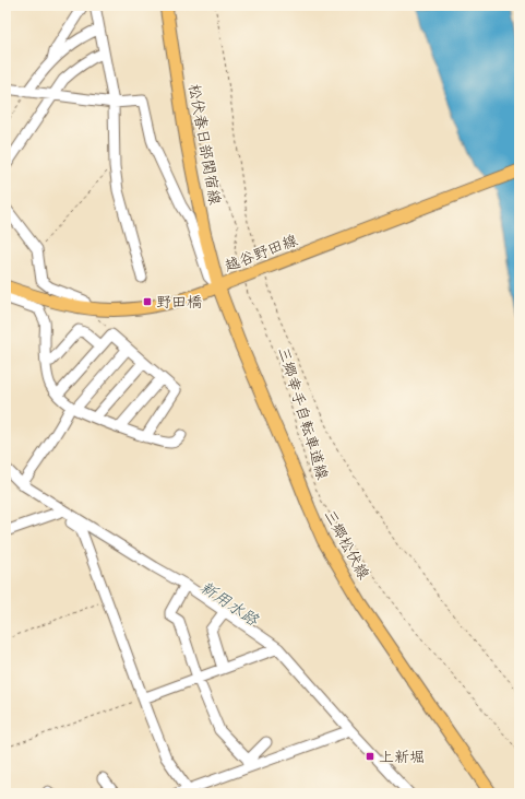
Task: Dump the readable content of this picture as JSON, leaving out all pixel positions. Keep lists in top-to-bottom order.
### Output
{
  "streets": {
    "main road": ["松伏春日部関宿線", "越谷野田線", "三郷松伏線"],
    "path": ["三郷幸手自転車道線"]
  },
  "crossings": [
    ["松伏春日部関宿線", "越谷野田線"],
    ["松伏春日部関宿線", "三郷松伏線"],
    ["越谷野田線", "三郷松伏線"]
  ],
  "water": ["新用水路"],
  "places": {
    "transit": ["野田橋", "上新堀"]
  }
}
